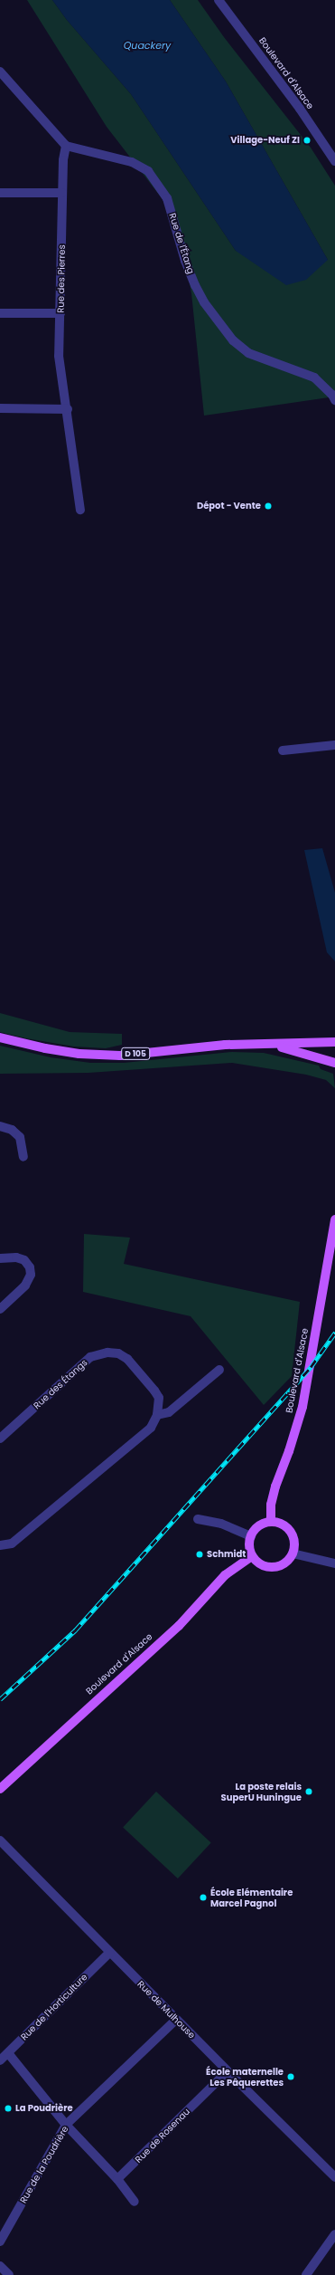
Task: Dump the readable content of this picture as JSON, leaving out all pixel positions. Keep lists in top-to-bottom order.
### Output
{
  "streets": {
    "main road": ["Boulevard d'Alsace", "D 105"],
    "street": [
      "Rue de l'Étang",
      "Rue des Pierres",
      "Rue des Étangs",
      "Rue de l'Horticulture",
      "Rue de Mulhouse",
      "Rue de Rosenau",
      "Rue de la Poudrière"
    ]
  },
  "crossings": [
    ["Rue de l'Étang", "Rue des Pierres"],
    ["Rue de l'Horticulture", "Rue de Mulhouse"],
    ["Rue de Mulhouse", "Rue de Rosenau"],
    ["Rue de Mulhouse", "Rue de la Poudrière"]
  ],
  "water": ["Quackery"],
  "places": [
    "Village-Neuf ZI",
    "Dépot - Vente",
    "Schmidt",
    "La poste relais SuperU Huningue",
    "École Elémentaire Marcel Pagnol",
    "École maternelle Les Pâquerettes",
    "La Poudrière"
  ]
}
